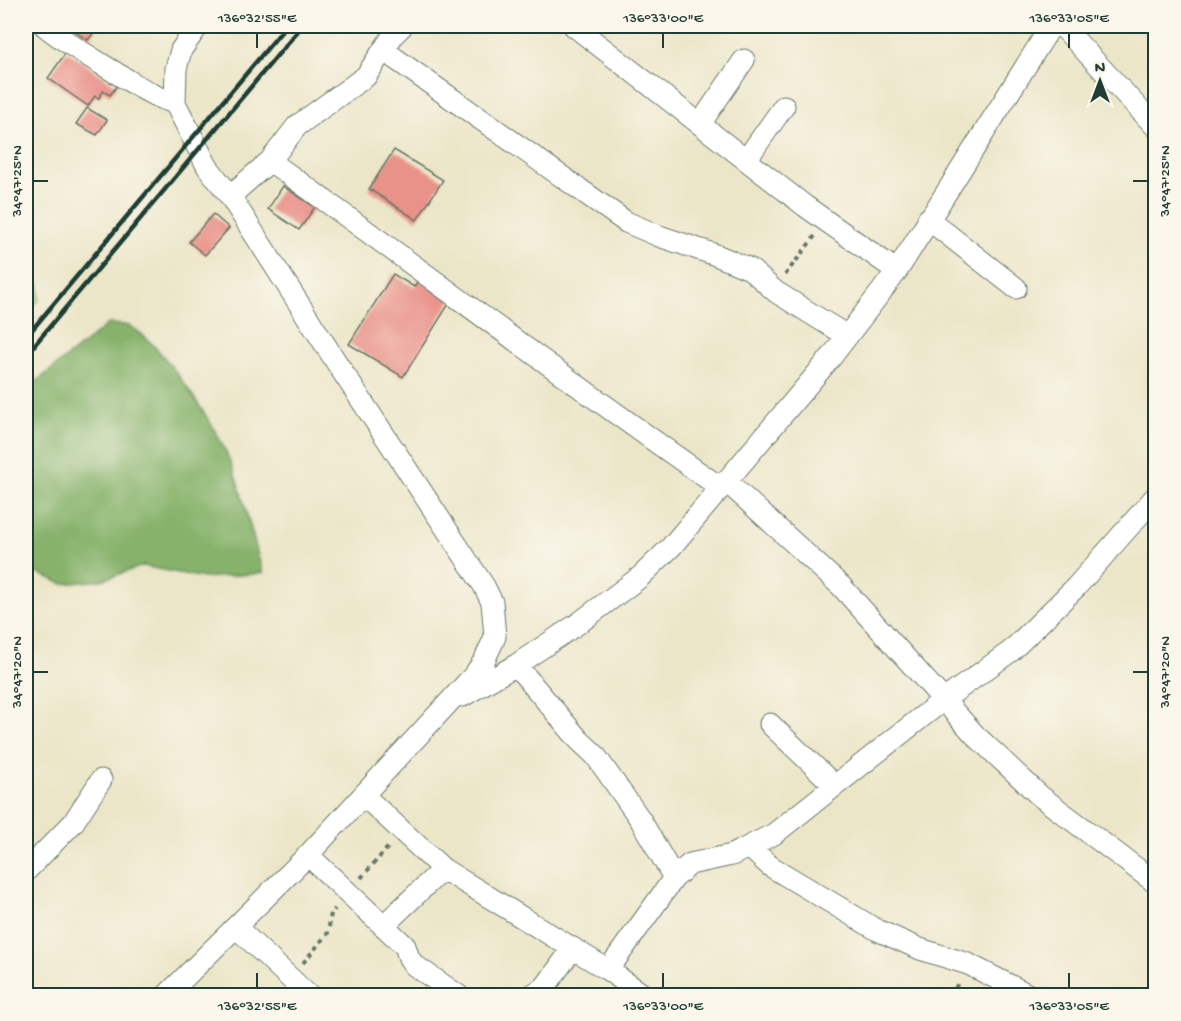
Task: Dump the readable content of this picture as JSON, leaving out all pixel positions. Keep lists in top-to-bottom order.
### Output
{
  "north": "top",
  "coordinates": [
    "136°32'55\"E",
    "136°33'00\"E",
    "136°33'05\"E",
    "34°47'25\"N",
    "34°47'20\"N"
  ]
}
